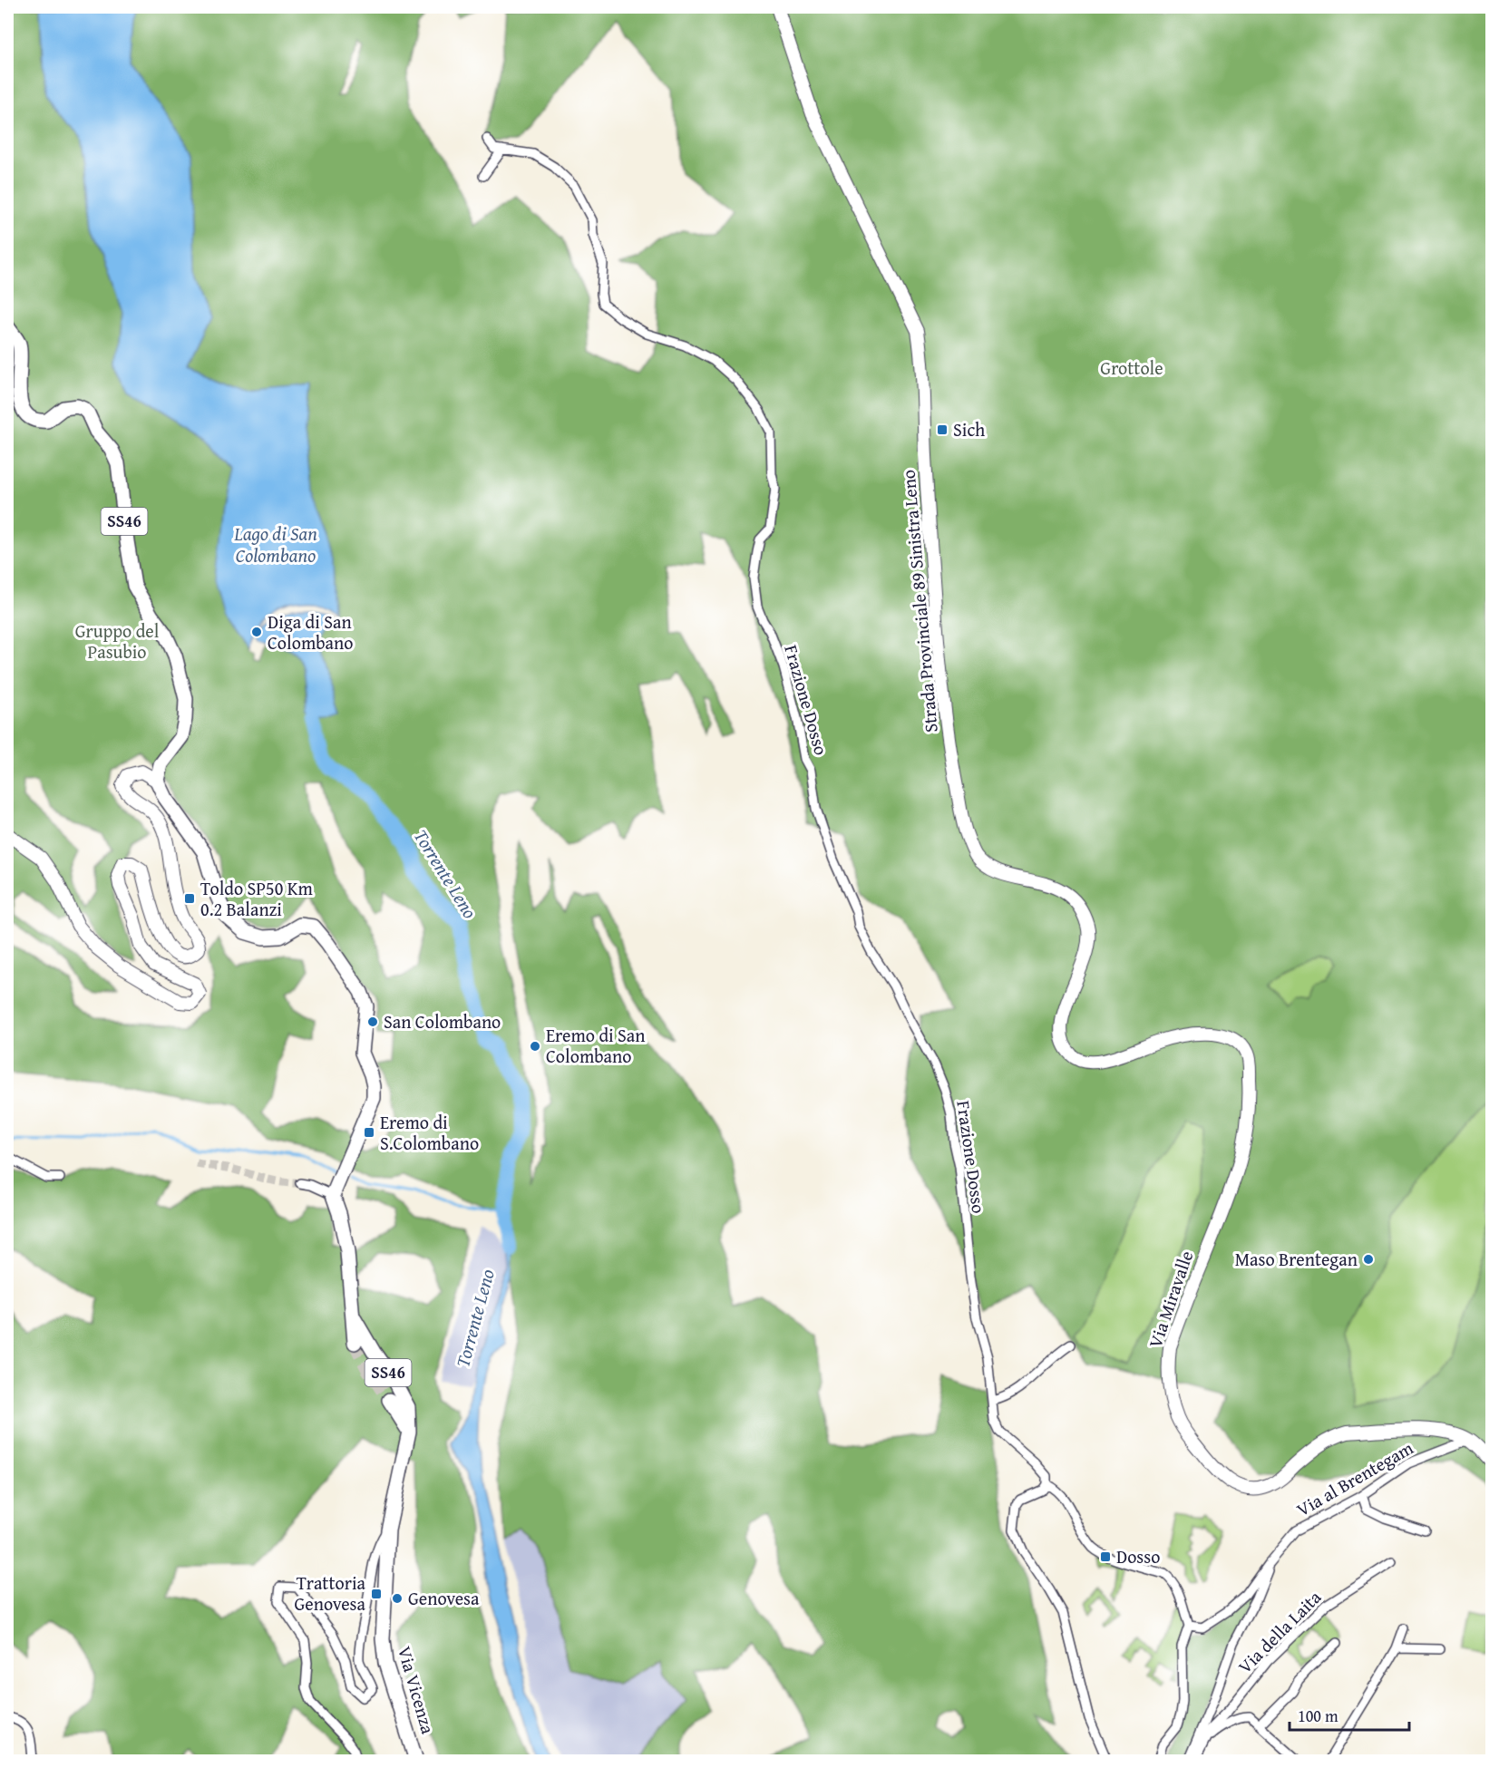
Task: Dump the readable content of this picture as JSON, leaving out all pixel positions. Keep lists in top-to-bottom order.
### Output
{
  "streets": {
    "main road": ["SS46", "Via Vicenza"],
    "street": [
      "Strada Provinciale 89 Sinistra Leno",
      "Frazione Dosso",
      "Via Miravalle",
      "Via al Brentegam",
      "Via della Laita"
    ]
  },
  "crossings": [
    ["SS46", "Via Vicenza"],
    ["Strada Provinciale 89 Sinistra Leno", "Via Miravalle"],
    ["Via Miravalle", "Via al Brentegam"]
  ],
  "water": ["Lago di San Colombano", "Torrente Leno"],
  "parks": ["Grottole", "Gruppo del Pasubio"],
  "places": {
    "transit": [
      "Sich",
      "Toldo SP50 Km 0.2 Balanzi",
      "Eremo di S.Colombano",
      "Dosso",
      "Trattoria Genovesa"
    ],
    "other": [
      "Diga di San Colombano",
      "San Colombano",
      "Eremo di San Colombano",
      "Maso Brentegan",
      "Genovesa"
    ]
  },
  "scale_bar": "100 m"
}
